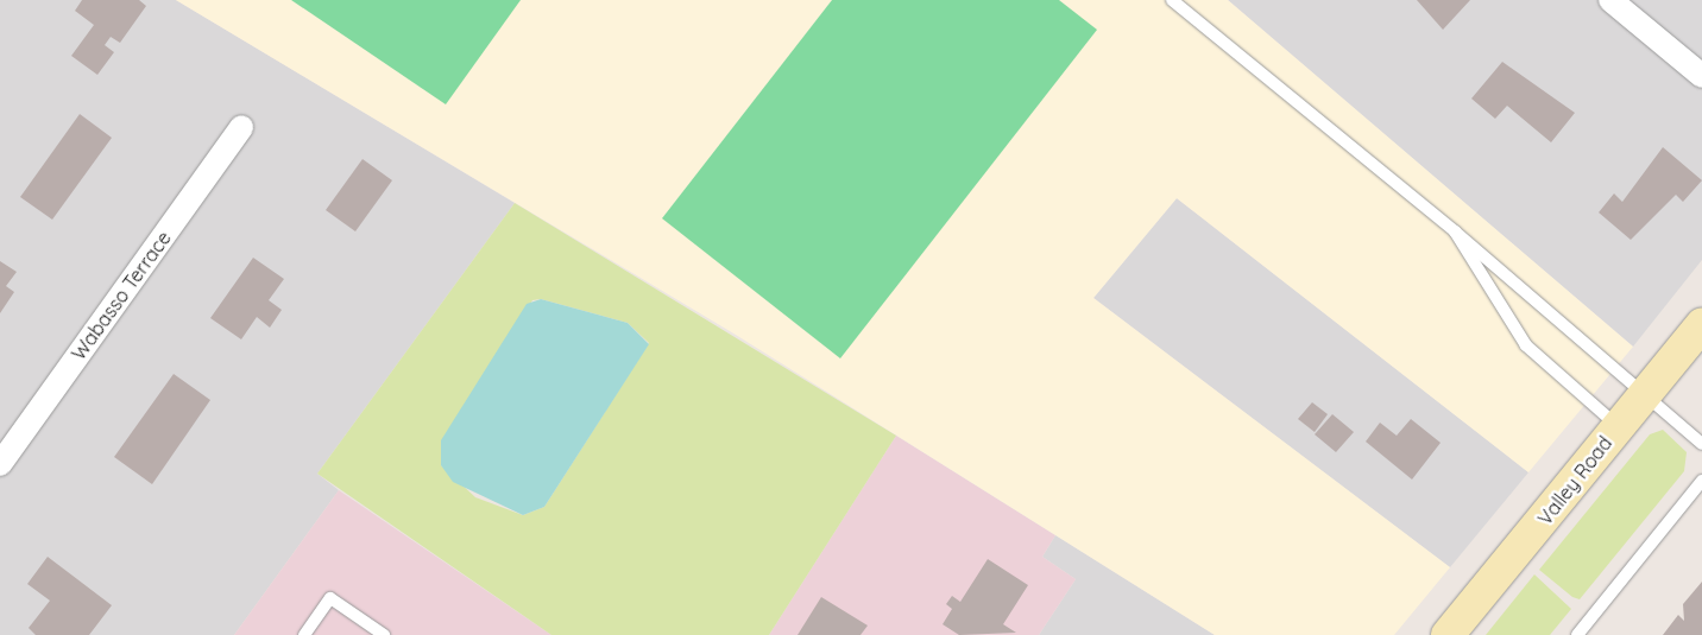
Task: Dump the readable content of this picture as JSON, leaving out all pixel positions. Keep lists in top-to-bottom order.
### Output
{
  "streets": {
    "main road": ["Valley Road"],
    "street": ["Wabasso Terrace"]
  }
}
